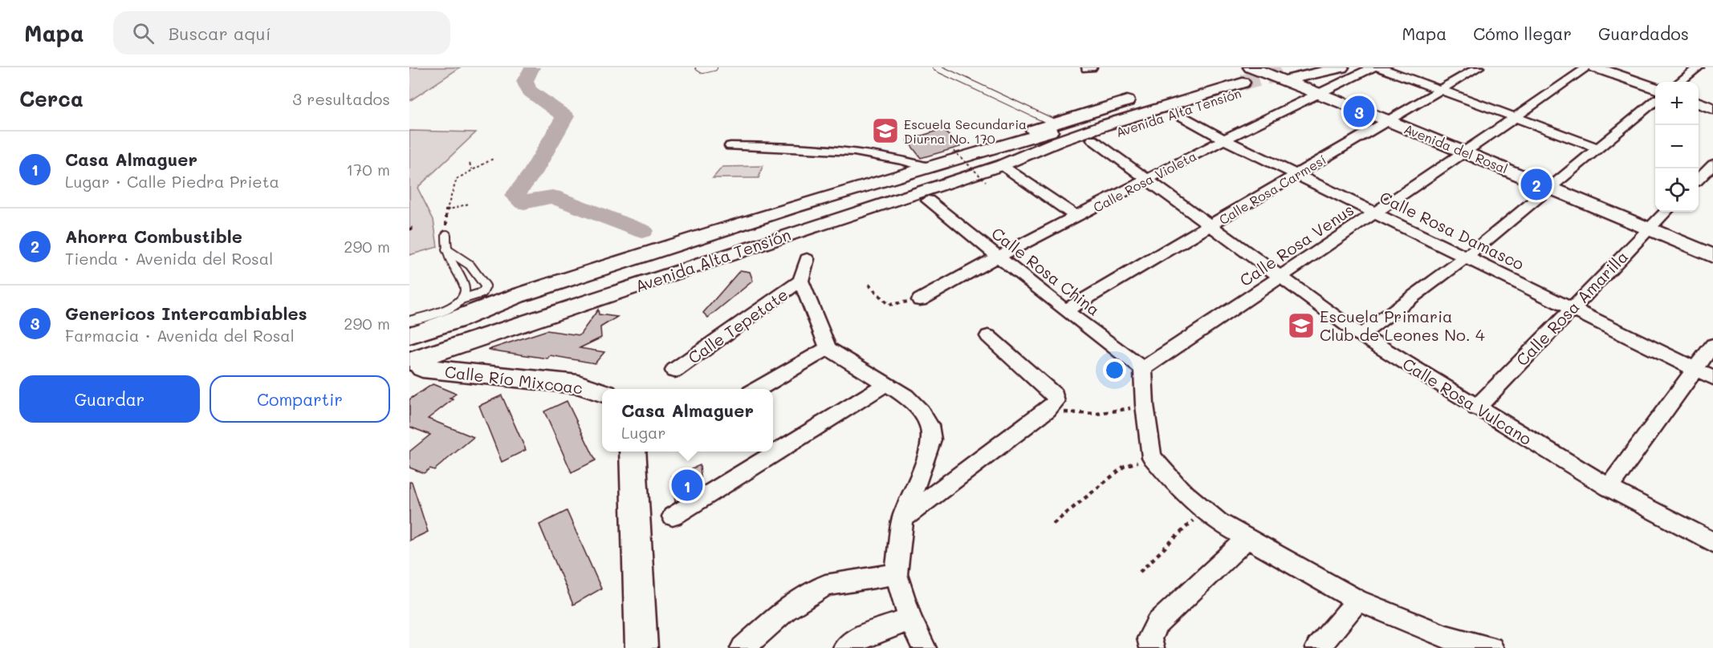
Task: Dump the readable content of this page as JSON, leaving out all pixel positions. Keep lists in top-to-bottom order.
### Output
{
  "streets": {
    "main road": ["Avenida Alta Tensión", "Avenida del Rosal", "Calle Río Mixcoac"],
    "street": [
      "Calle Rosa Violeta",
      "Calle Rosa Carmesí",
      "Calle Rosa Damasco",
      "Calle Rosa Venus",
      "Calle Rosa China",
      "Calle Rosa Amarilla",
      "Calle Tepetate",
      "Calle Rosa Vulcano"
    ]
  },
  "crossings": [
    ["Avenida Alta Tensión", "Avenida del Rosal"],
    ["Avenida Alta Tensión", "Calle Rosa Damasco"],
    ["Avenida Alta Tensión", "Calle Rosa China"],
    ["Avenida Alta Tensión", "Calle Río Mixcoac"],
    ["Avenida Alta Tensión", "Calle Rosa Vulcano"],
    ["Avenida del Rosal", "Calle Rosa Violeta"],
    ["Avenida del Rosal", "Calle Rosa Carmesí"],
    ["Avenida del Rosal", "Calle Rosa Venus"],
    ["Avenida del Rosal", "Calle Rosa Amarilla"],
    ["Calle Rosa Violeta", "Calle Rosa Damasco"],
    ["Calle Rosa Violeta", "Calle Rosa China"],
    ["Calle Rosa Violeta", "Calle Rosa Vulcano"],
    ["Calle Rosa Carmesí", "Calle Rosa Damasco"],
    ["Calle Rosa Carmesí", "Calle Rosa China"],
    ["Calle Rosa Carmesí", "Calle Rosa Vulcano"],
    ["Calle Rosa Damasco", "Calle Rosa Venus"],
    ["Calle Rosa Damasco", "Calle Rosa Amarilla"],
    ["Calle Rosa Venus", "Calle Rosa China"],
    ["Calle Rosa Venus", "Calle Rosa Vulcano"],
    ["Calle Rosa Amarilla", "Calle Rosa Vulcano"]
  ],
  "places": {
    "school or university": ["Escuela Secundaria Diurna No. 170", "Escuela Primaria Club de Leones No. 4"]
  },
  "page": {
    "header": "Mapa",
    "search": "Buscar aquí",
    "nav": ["Mapa", "Cómo llegar", "Guardados"],
    "heading": ["Cerca", "3 resultados"],
    "map_buttons": ["+", "−"],
    "pins": ["3", "2", "1"],
    "list": [
      {
        "mark": "1",
        "name": "Casa Almaguer",
        "note": "Lugar · Calle Piedra Prieta",
        "value": "170 m"
      },
      {
        "mark": "2",
        "name": "Ahorra Combustible",
        "note": "Tienda · Avenida del Rosal",
        "value": "290 m"
      },
      {
        "mark": "3",
        "name": "Genericos Intercambiables",
        "note": "Farmacia · Avenida del Rosal",
        "value": "290 m"
      }
    ],
    "buttons": ["Guardar", "Compartir"],
    "popup": ["Casa Almaguer", "Lugar"]
  }
}
